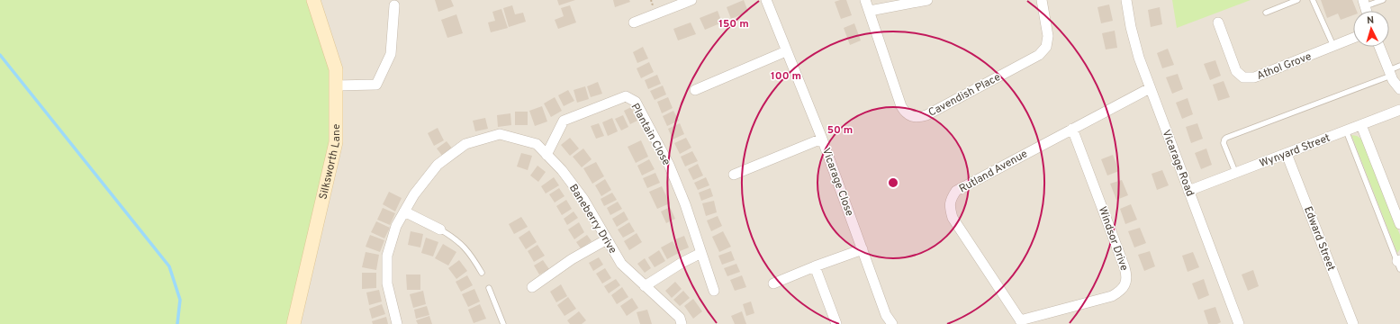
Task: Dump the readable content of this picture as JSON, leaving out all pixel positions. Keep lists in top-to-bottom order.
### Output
{
  "streets": {
    "street": [
      "Athol Grove",
      "Cavendish Place",
      "Plantain Close",
      "Wynyard Street",
      "Silksworth Lane",
      "Vicarage Road",
      "Rutland Avenue",
      "Vicarage Close",
      "Baneberry Drive",
      "Windsor Drive",
      "Edward Street"
    ]
  },
  "crossings": [
    ["Plantain Close", "Baneberry Drive"],
    ["Wynyard Street", "Vicarage Road"],
    ["Wynyard Street", "Edward Street"],
    ["Vicarage Road", "Rutland Avenue"],
    ["Rutland Avenue", "Windsor Drive"]
  ],
  "north": "top",
  "rings": ["150 m", "100 m", "50 m"]
}
